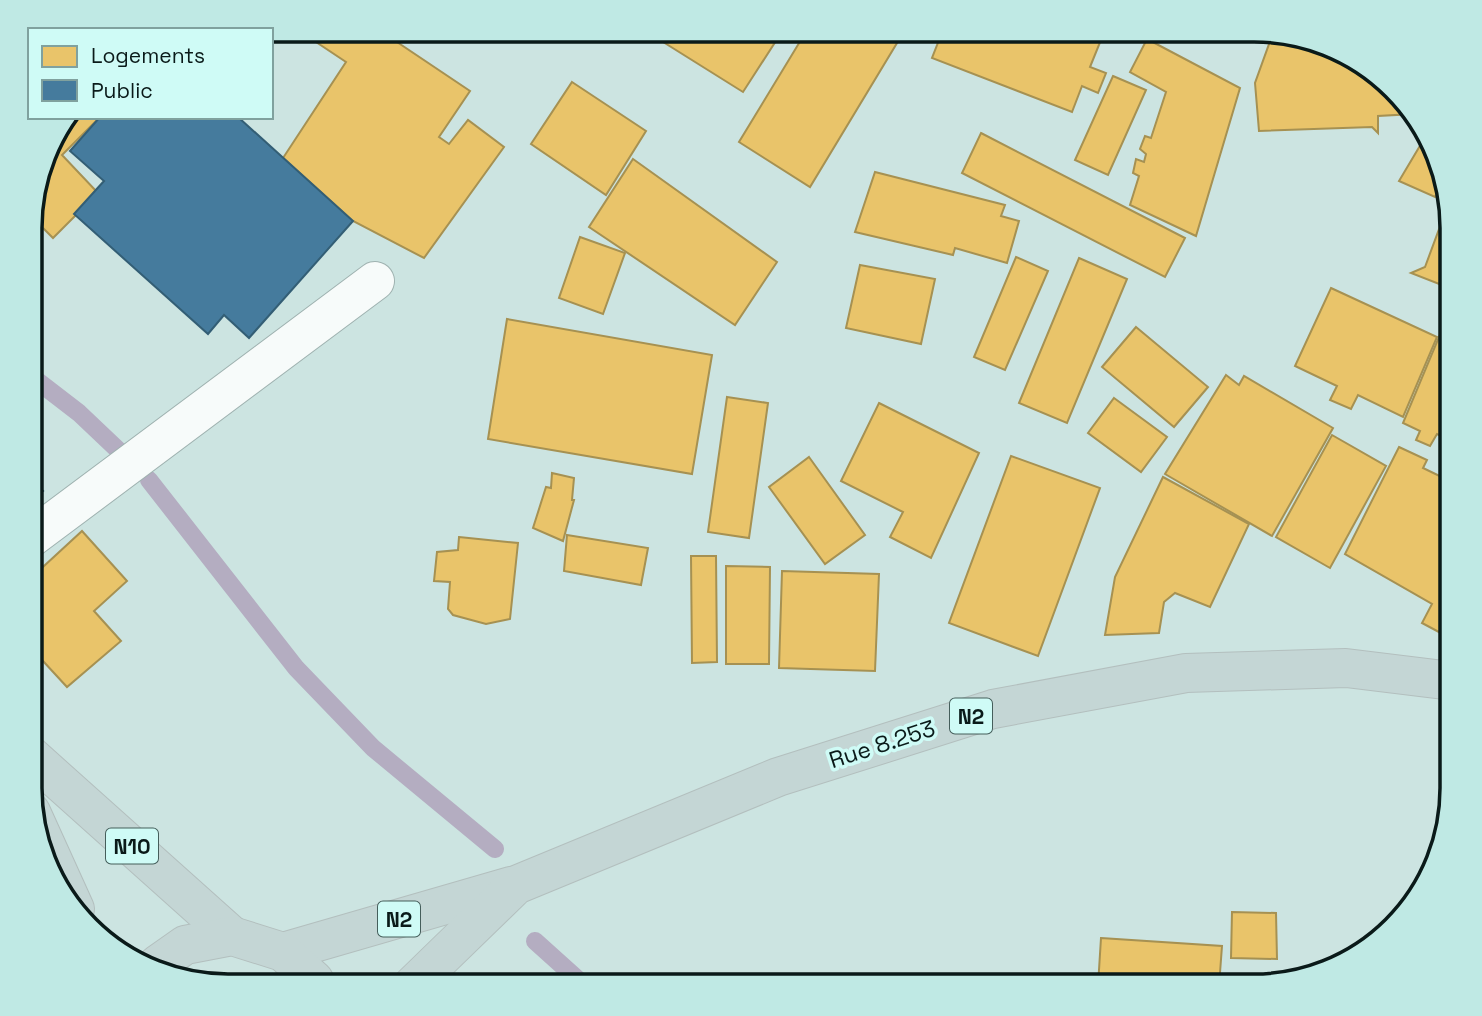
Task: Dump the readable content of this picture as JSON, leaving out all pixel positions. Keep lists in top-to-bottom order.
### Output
{
  "streets": {
    "highway": ["N2", "Rue 8.253", "N10"]
  },
  "crossings": [
    ["N2", "Rue 8.253"]
  ],
  "legend": ["Logements", "Public"]
}
